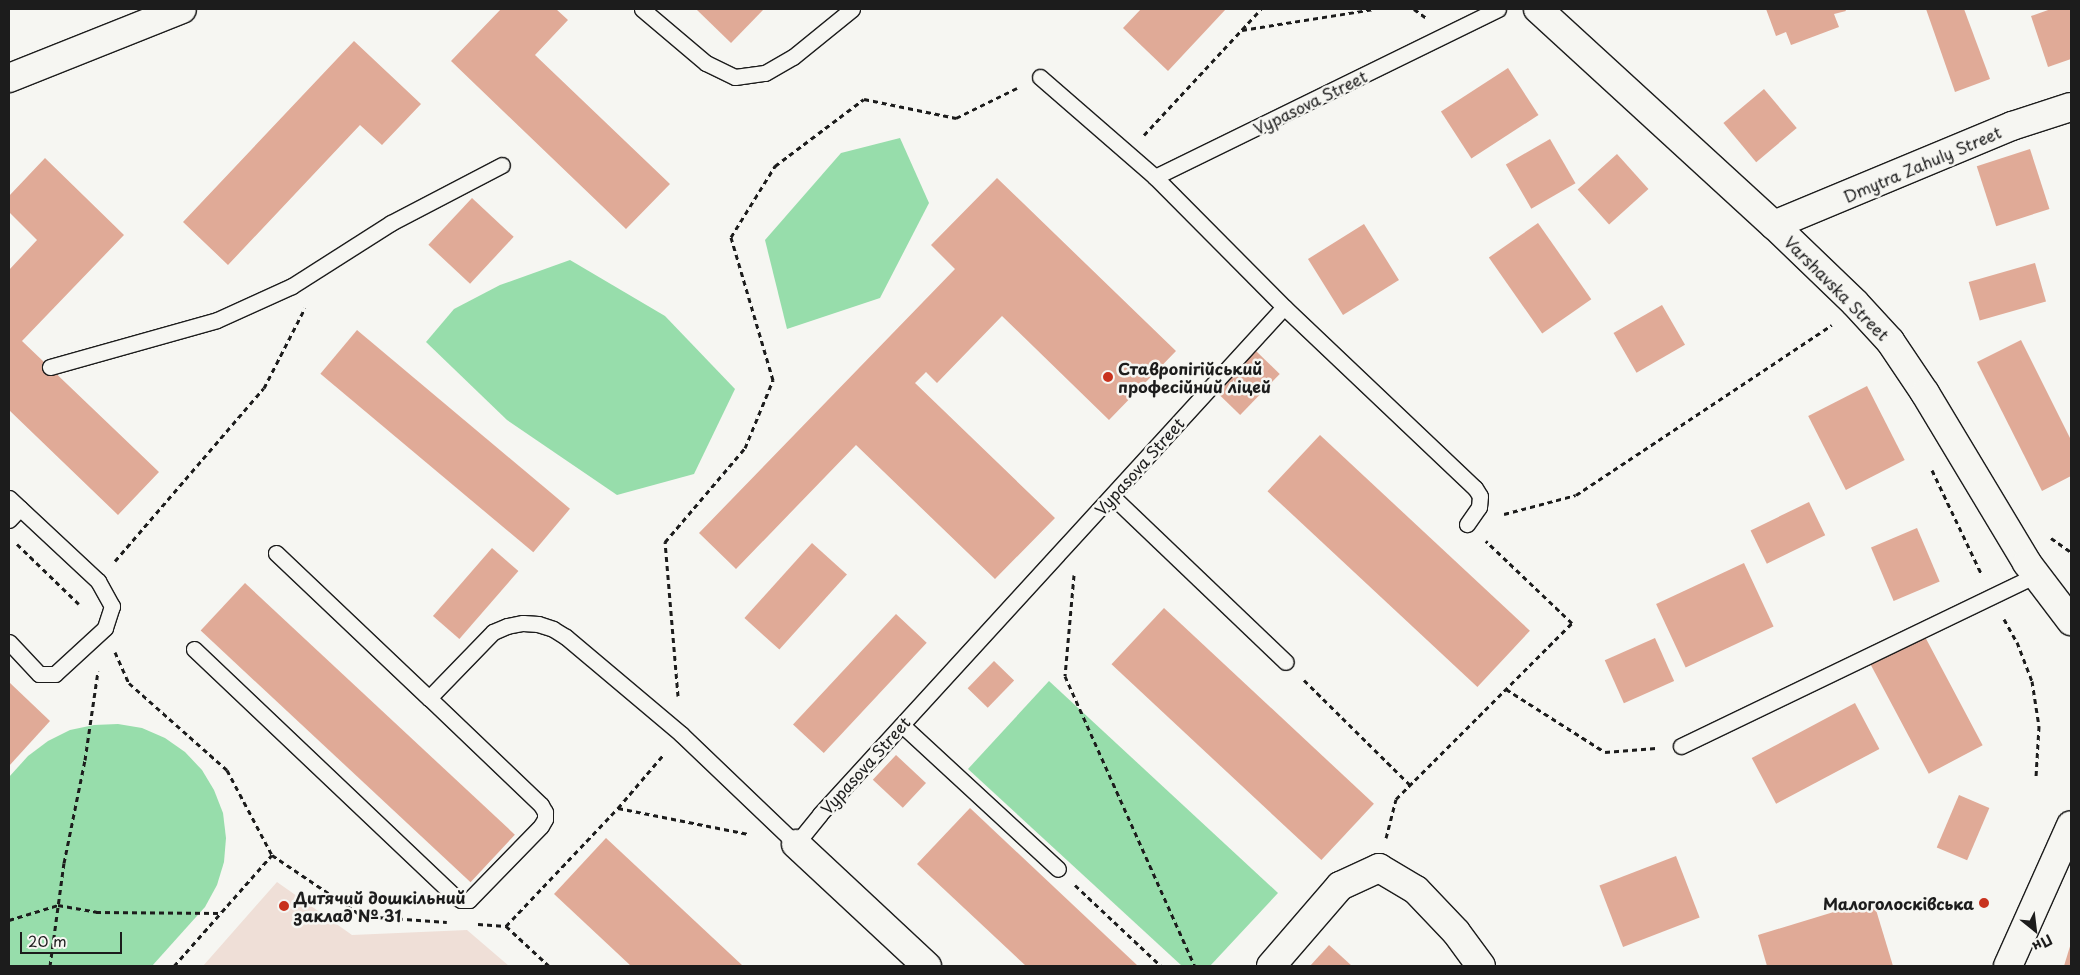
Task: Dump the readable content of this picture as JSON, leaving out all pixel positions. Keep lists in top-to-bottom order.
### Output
{
  "streets": {
    "street": ["Dmytra Zahuly Street", "Varshavska Street"],
    "lane": ["Vypasova Street"]
  },
  "crossings": [
    ["Dmytra Zahuly Street", "Varshavska Street"]
  ],
  "places": ["Ставропігійський професійний ліцей", "Малоголосківська", "Дитячий дошкільний заклад № 31"],
  "scale_bar": "20 m",
  "north": "bottom right"
}
